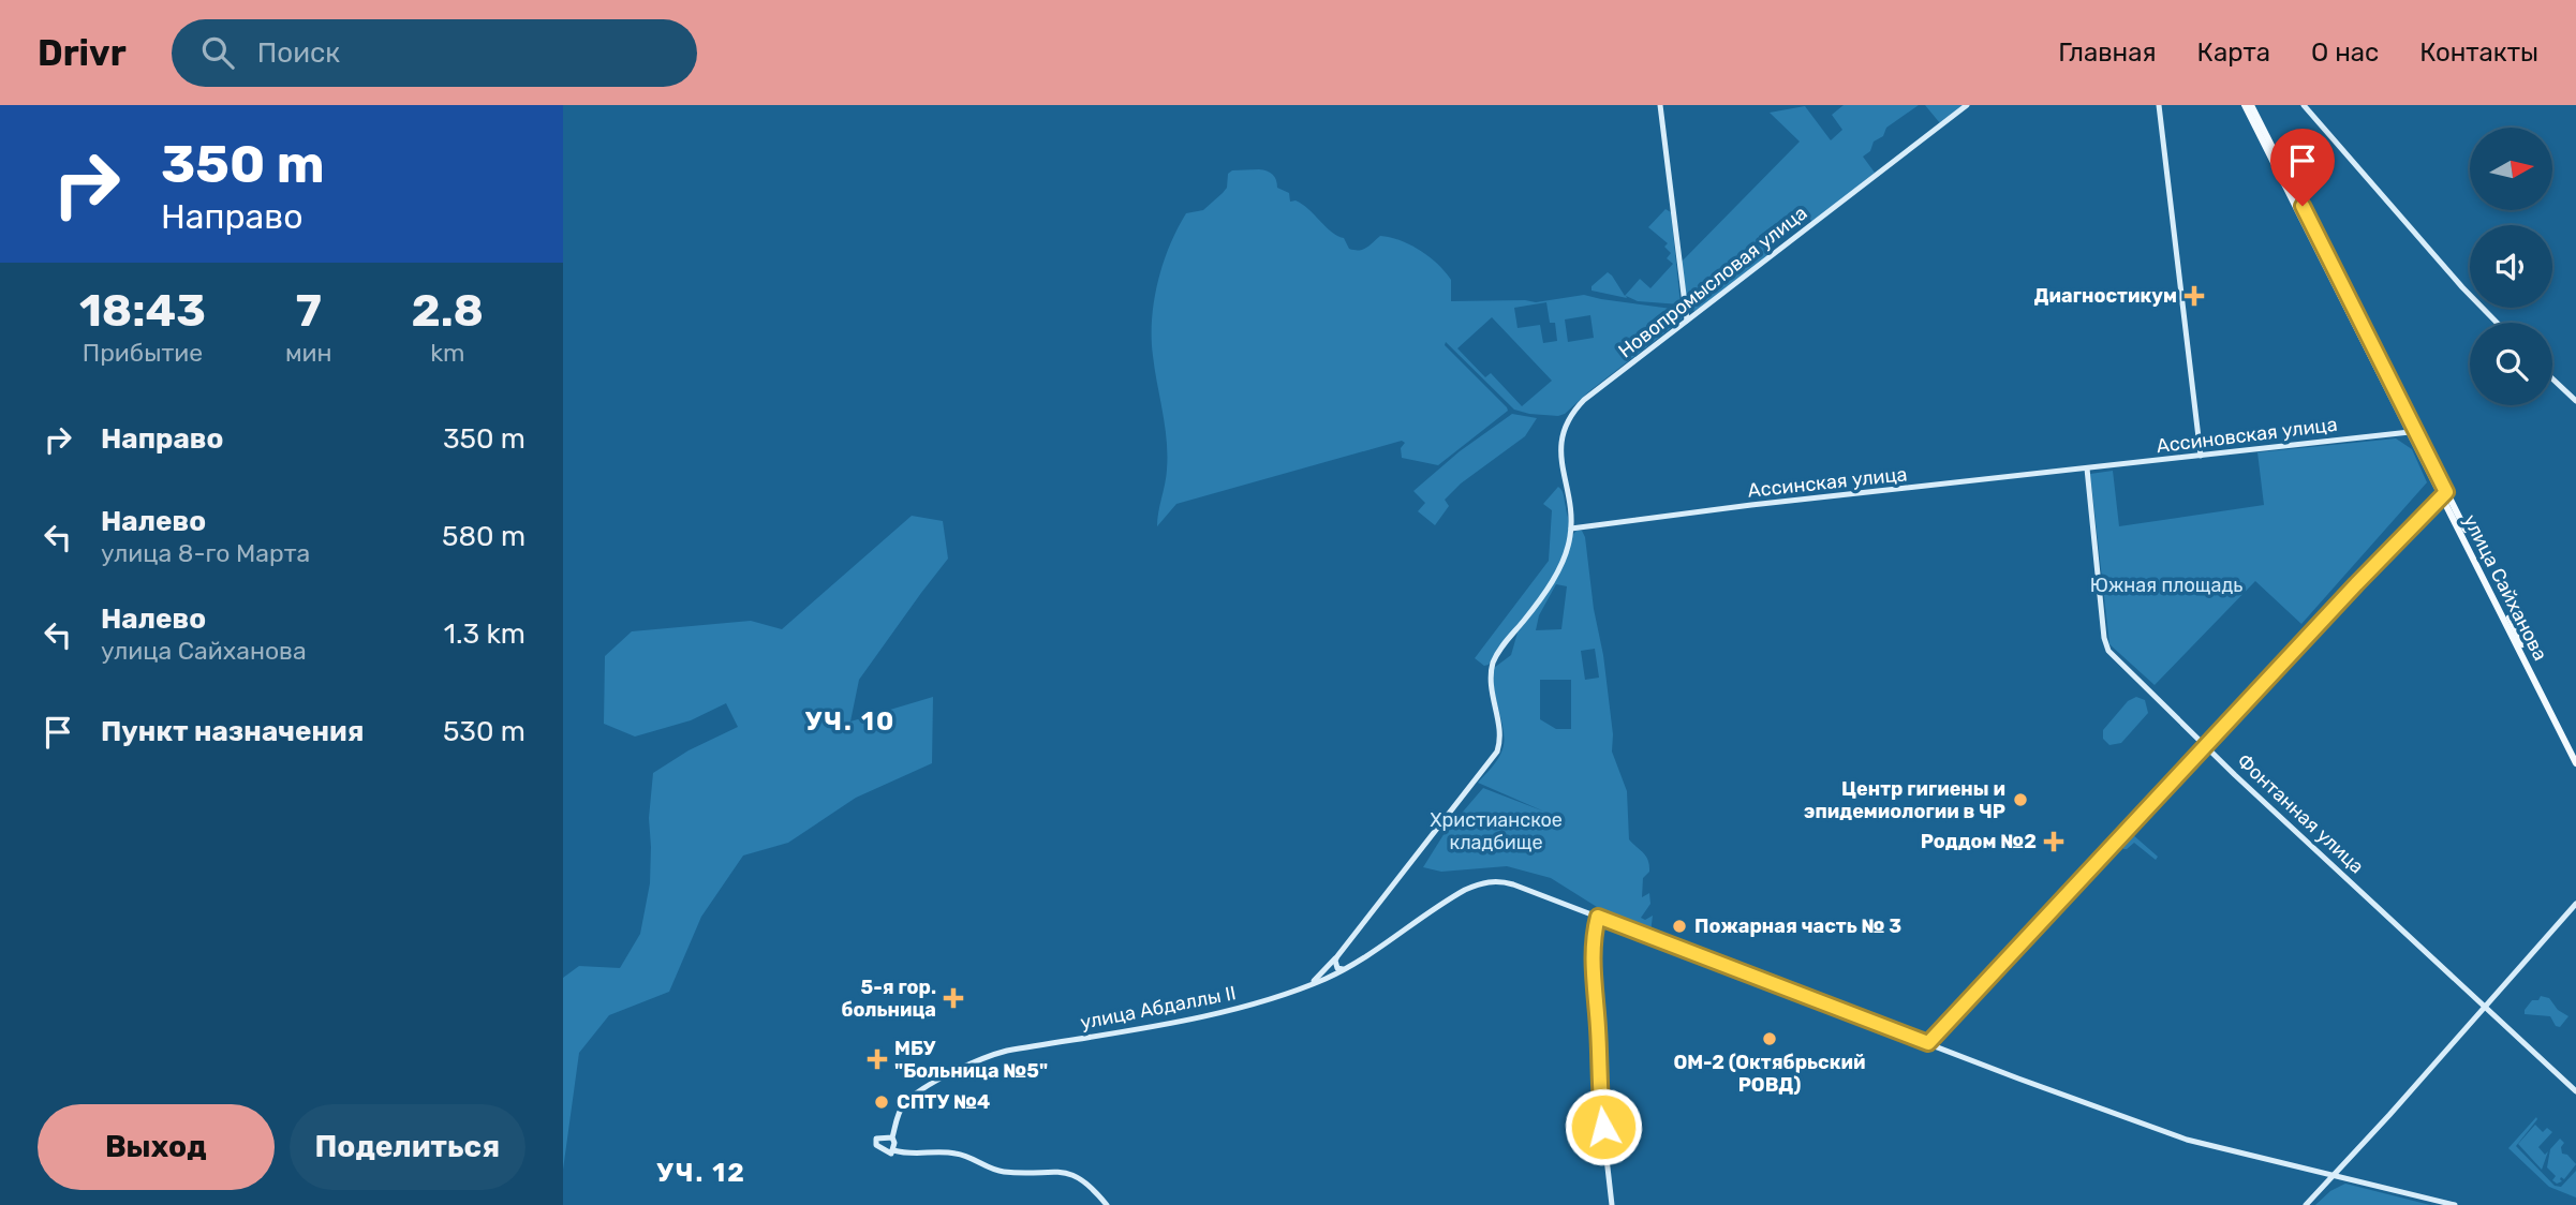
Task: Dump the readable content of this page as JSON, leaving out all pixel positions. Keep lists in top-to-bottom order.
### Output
{
  "streets": {
    "main road": ["улица Сайханова"],
    "street": [
      "Новопромысловая улица",
      "Ассиновская улица",
      "Ассинская улица",
      "Фонтанная улица",
      "улица Абдаллы II"
    ]
  },
  "crossings": [
    ["Новопромысловая улица", "Ассинская улица"],
    ["Ассиновская улица", "Ассинская улица"],
    ["Ассиновская улица", "улица Сайханова"],
    ["Ассиновская улица", "Фонтанная улица"],
    ["Ассинская улица", "Фонтанная улица"]
  ],
  "districts": ["УЧ. 10", "УЧ. 12"],
  "parks": ["Южная площадь", "Христианское кладбище"],
  "places": {
    "health": [
      "Диагностикум",
      "Роддом №2",
      "5-я гор. больница",
      "МБУ \"Больница №5\""
    ],
    "other": [
      "Центр гигиены и эпидемиологии в ЧР",
      "Пожарная часть № 3",
      "ОМ-2 (Октябрьский РОВД)",
      "СПТУ №4"
    ]
  },
  "north": "right",
  "page": {
    "header": "Drivr",
    "search": "Поиск",
    "nav": [
      "Главная",
      "Карта",
      "О нас",
      "Контакты"
    ],
    "turn": ["350 m", "Направо"],
    "eta": [
      "18:43",
      "Прибытие",
      "7",
      "мин",
      "2.8",
      "km"
    ],
    "list": [
      {
        "name": "Направо",
        "value": "350 m"
      },
      {
        "name": "Налево",
        "note": "улица 8-го Марта",
        "value": "580 m"
      },
      {
        "name": "Налево",
        "note": "улица Сайханова",
        "value": "1.3 km"
      },
      {
        "name": "Пункт назначения",
        "value": "530 m"
      }
    ],
    "buttons": ["Выход", "Поделиться"]
  }
}
